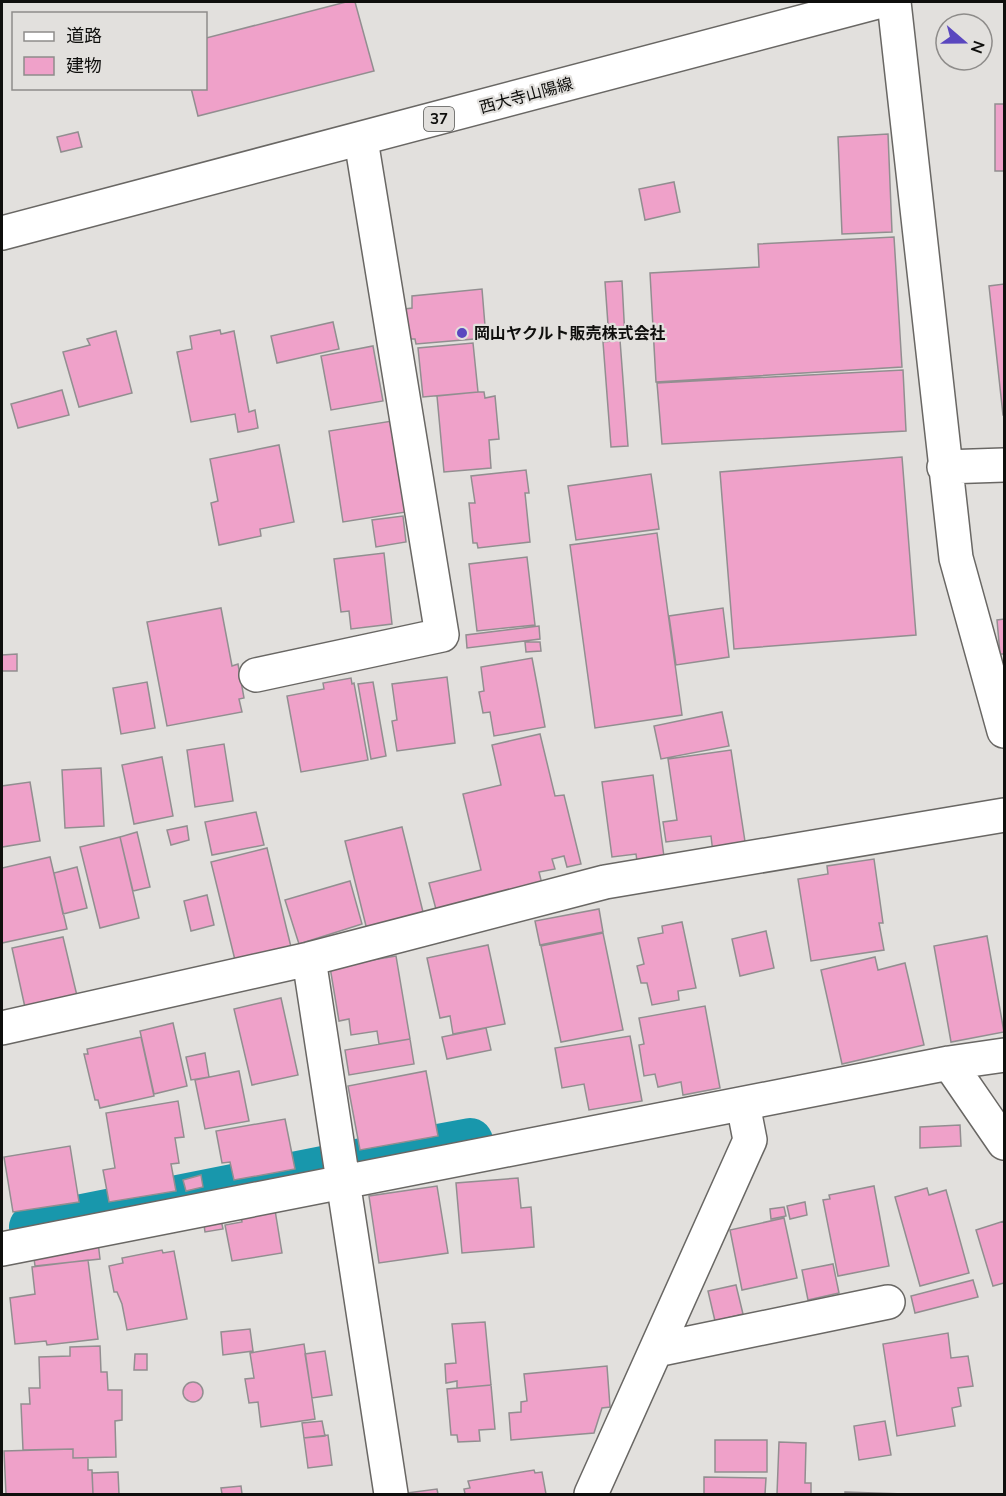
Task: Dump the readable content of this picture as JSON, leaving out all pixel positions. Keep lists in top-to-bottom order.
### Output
{
  "streets": {
    "street": ["西大寺山陽線", "37"]
  },
  "places": ["岡山ヤクルト販売株式会社"],
  "legend": ["道路", "建物"],
  "north": "right"
}
